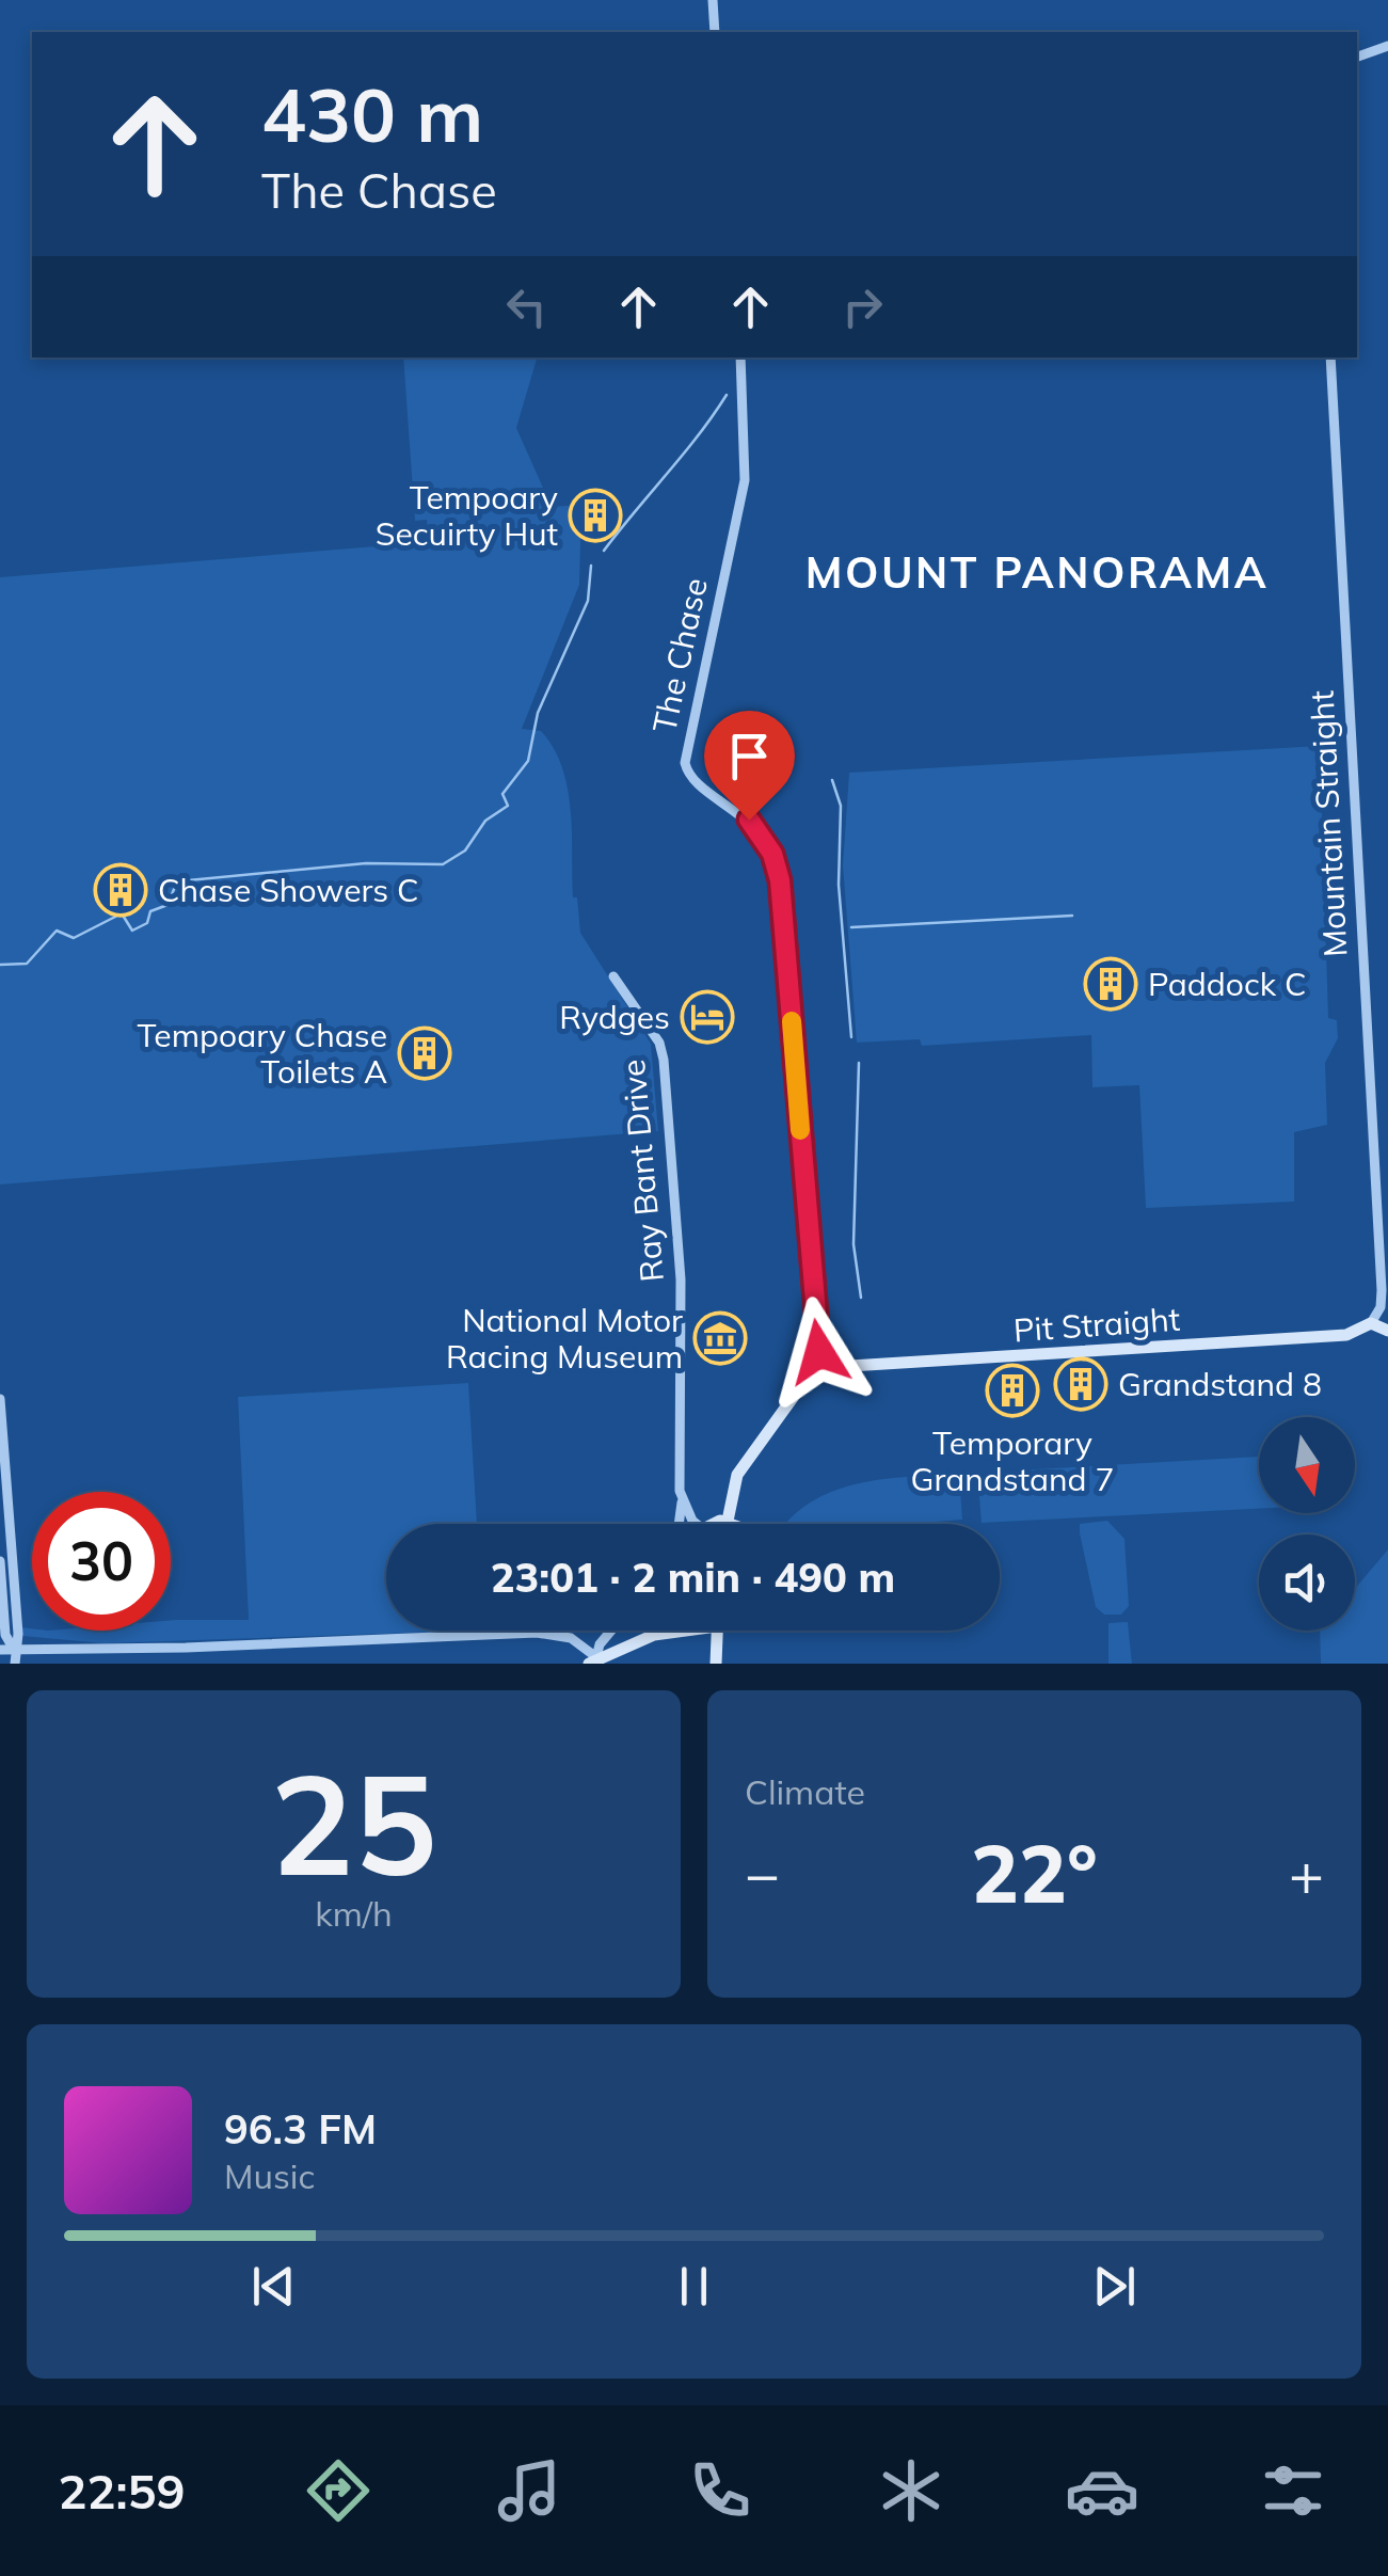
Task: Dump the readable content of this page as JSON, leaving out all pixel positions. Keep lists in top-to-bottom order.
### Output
{
  "streets": {
    "street": [
      "The Chase",
      "Mountain Straight",
      "Ray Bant Drive",
      "Pit Straight"
    ]
  },
  "crossings": [
    ["The Chase", "Pit Straight"],
    ["Mountain Straight", "Pit Straight"]
  ],
  "districts": ["MOUNT PANORAMA"],
  "places": {
    "building": [
      "Tempoary Secuirty Hut",
      "Chase Showers C",
      "Paddock C",
      "Tempoary Chase Toilets A",
      "Grandstand 8",
      "Temporary Grandstand 7"
    ],
    "hotel": ["Rydges"],
    "museum": ["National Motor Racing Museum"]
  },
  "north": "bottom",
  "page": {
    "turn": ["430 m", "The Chase"],
    "limit": "30",
    "trip": "23:01 · 2 min · 490 m",
    "tile": [
      ["25", "km/h"],
      "Climate"
    ],
    "heat": ["−", "22°", "+"],
    "song": ["96.3 FM", "Music"],
    "tabs": "22:59"
  }
}
